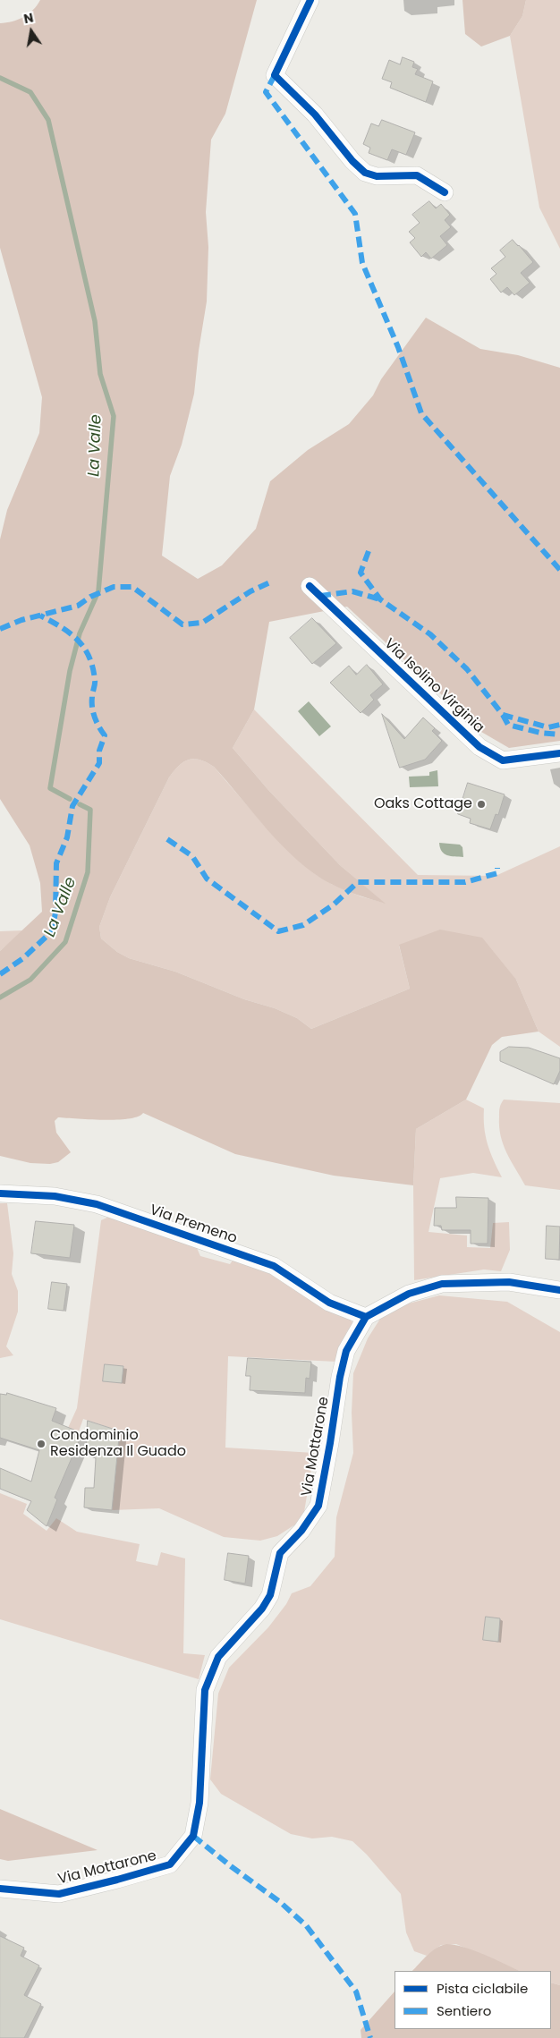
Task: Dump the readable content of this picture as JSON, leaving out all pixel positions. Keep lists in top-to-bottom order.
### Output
{
  "streets": {
    "street": ["Via Isolino Virginia", "Via Premeno", "Via Mottarone"]
  },
  "crossings": [
    ["Via Premeno", "Via Mottarone"]
  ],
  "water": ["La Valle"],
  "places": ["Oaks Cottage", "Condominio Residenza Il Guado"],
  "legend": ["Pista ciclabile", "Sentiero"],
  "north": "top"
}
